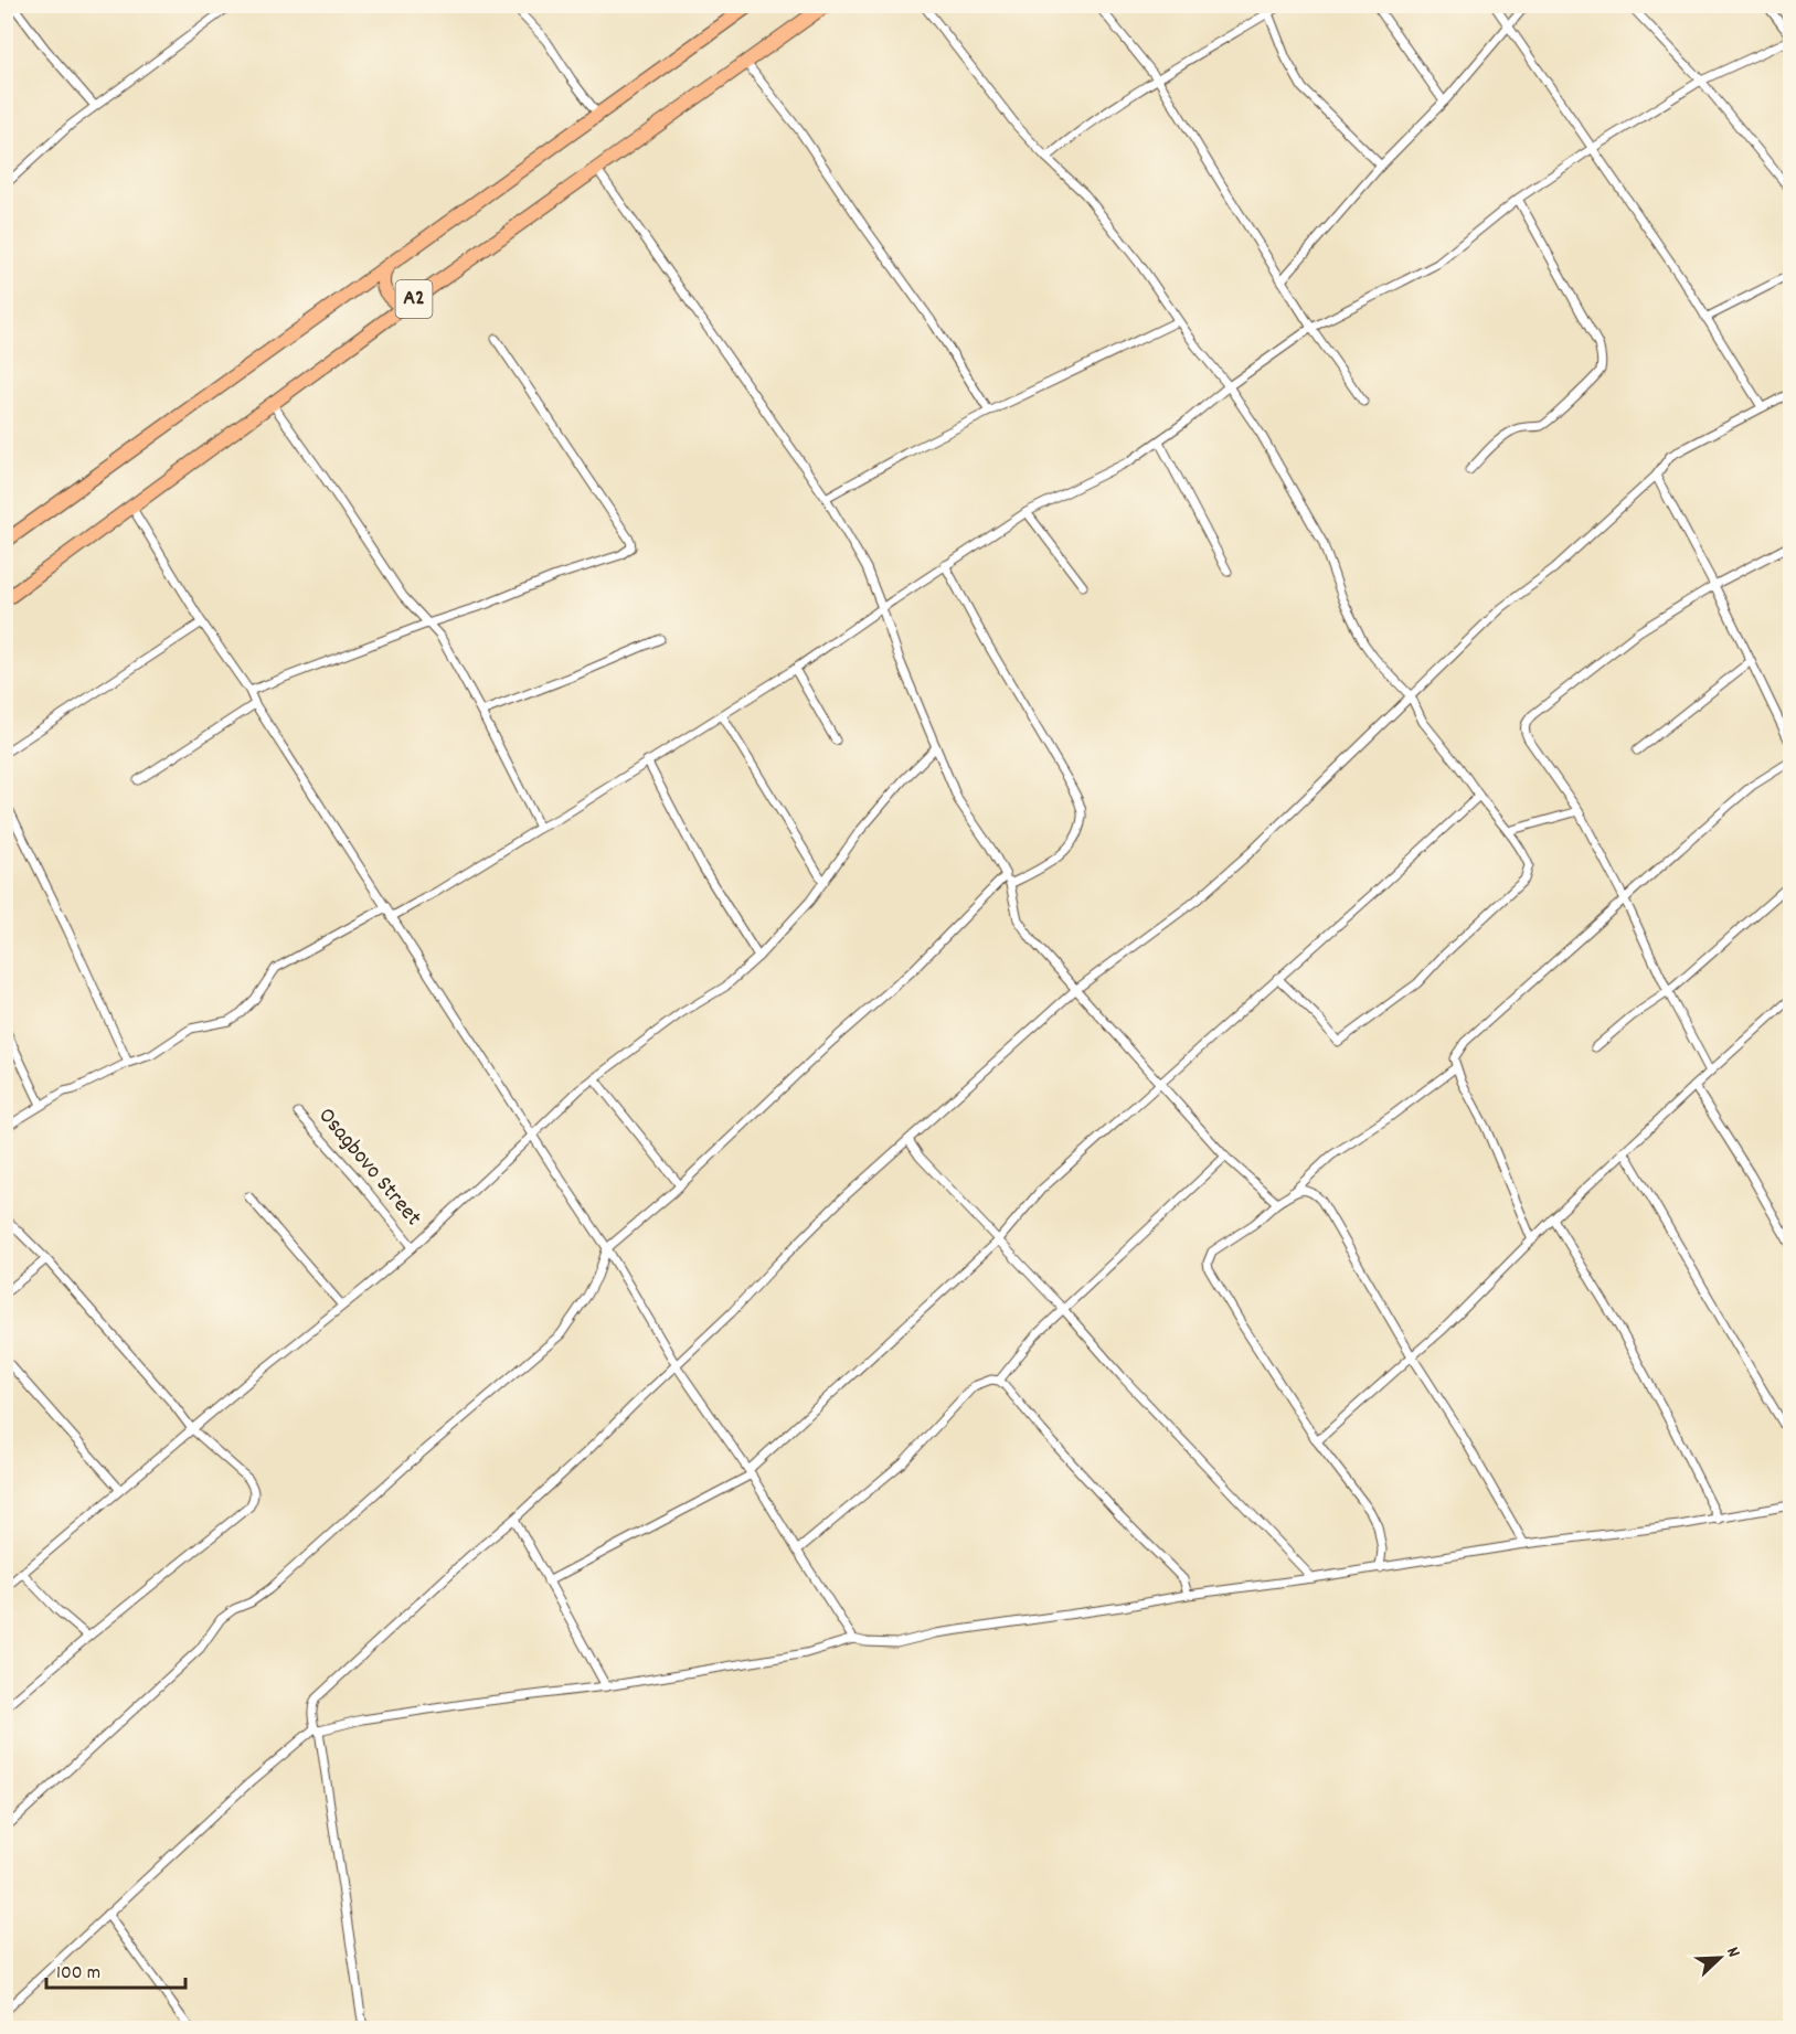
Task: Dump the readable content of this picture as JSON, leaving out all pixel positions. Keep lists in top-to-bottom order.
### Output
{
  "streets": {
    "highway": ["A2"],
    "street": ["Osagbovo Street"]
  },
  "scale_bar": "100 m",
  "north": "top right"
}
